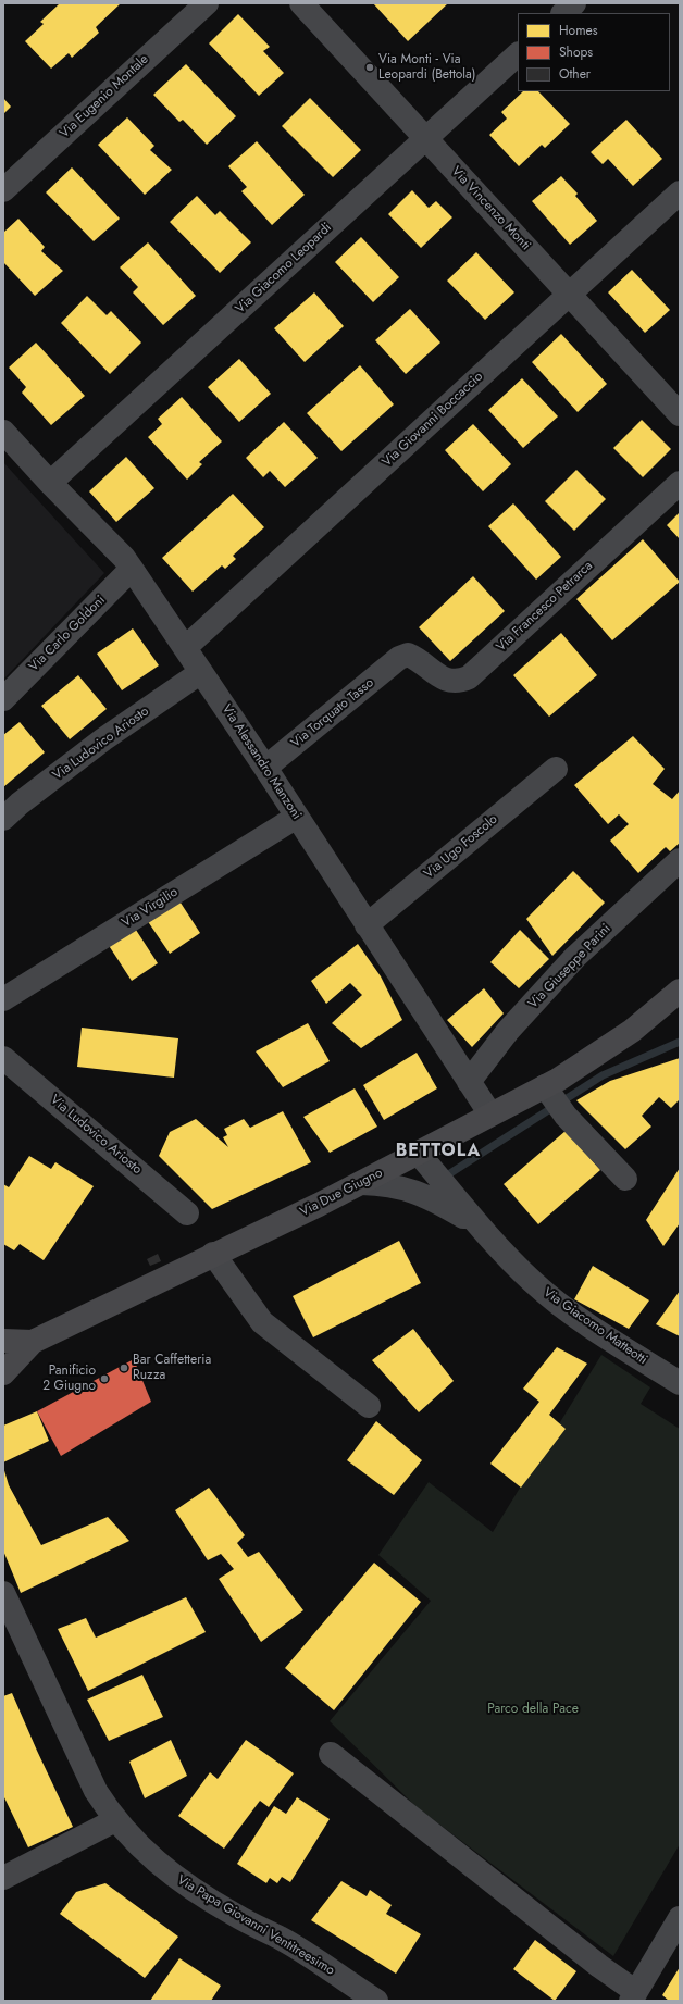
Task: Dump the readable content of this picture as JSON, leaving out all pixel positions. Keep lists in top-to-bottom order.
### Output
{
  "streets": {
    "main road": ["Via Due Giugno"],
    "street": [
      "Via Eugenio Montale",
      "Via Vincenzo Monti",
      "Via Giacomo Leopardi",
      "Via Giovanni Boccaccio",
      "Via Francesco Petrarca",
      "Via Carlo Goldoni",
      "Via Torquato Tasso",
      "Via Ludovico Ariosto",
      "Via Alessandro Manzoni",
      "Via Ugo Foscolo",
      "Via Virgilio",
      "Via Giuseppe Parini",
      "Via Giacomo Matteotti",
      "Via Papa Giovanni Ventitreesimo"
    ]
  },
  "crossings": [
    ["Via Vincenzo Monti", "Via Giacomo Leopardi"],
    ["Via Vincenzo Monti", "Via Giovanni Boccaccio"],
    ["Via Giacomo Leopardi", "Via Alessandro Manzoni"],
    ["Via Giovanni Boccaccio", "Via Alessandro Manzoni"],
    ["Via Francesco Petrarca", "Via Torquato Tasso"],
    ["Via Carlo Goldoni", "Via Alessandro Manzoni"],
    ["Via Torquato Tasso", "Via Alessandro Manzoni"],
    ["Via Ludovico Ariosto", "Via Alessandro Manzoni"],
    ["Via Alessandro Manzoni", "Via Ugo Foscolo"],
    ["Via Alessandro Manzoni", "Via Virgilio"],
    ["Via Alessandro Manzoni", "Via Giuseppe Parini"],
    ["Via Alessandro Manzoni", "Via Due Giugno"],
    ["Via Due Giugno", "Via Giacomo Matteotti"]
  ],
  "districts": ["BETTOLA"],
  "parks": ["Parco della Pace"],
  "places": ["Via Monti - Via Leopardi (Bettola)", "Bar Caffetteria Ruzza", "Panificio 2 Giugno"],
  "legend": ["Homes", "Shops", "Other"]
}
